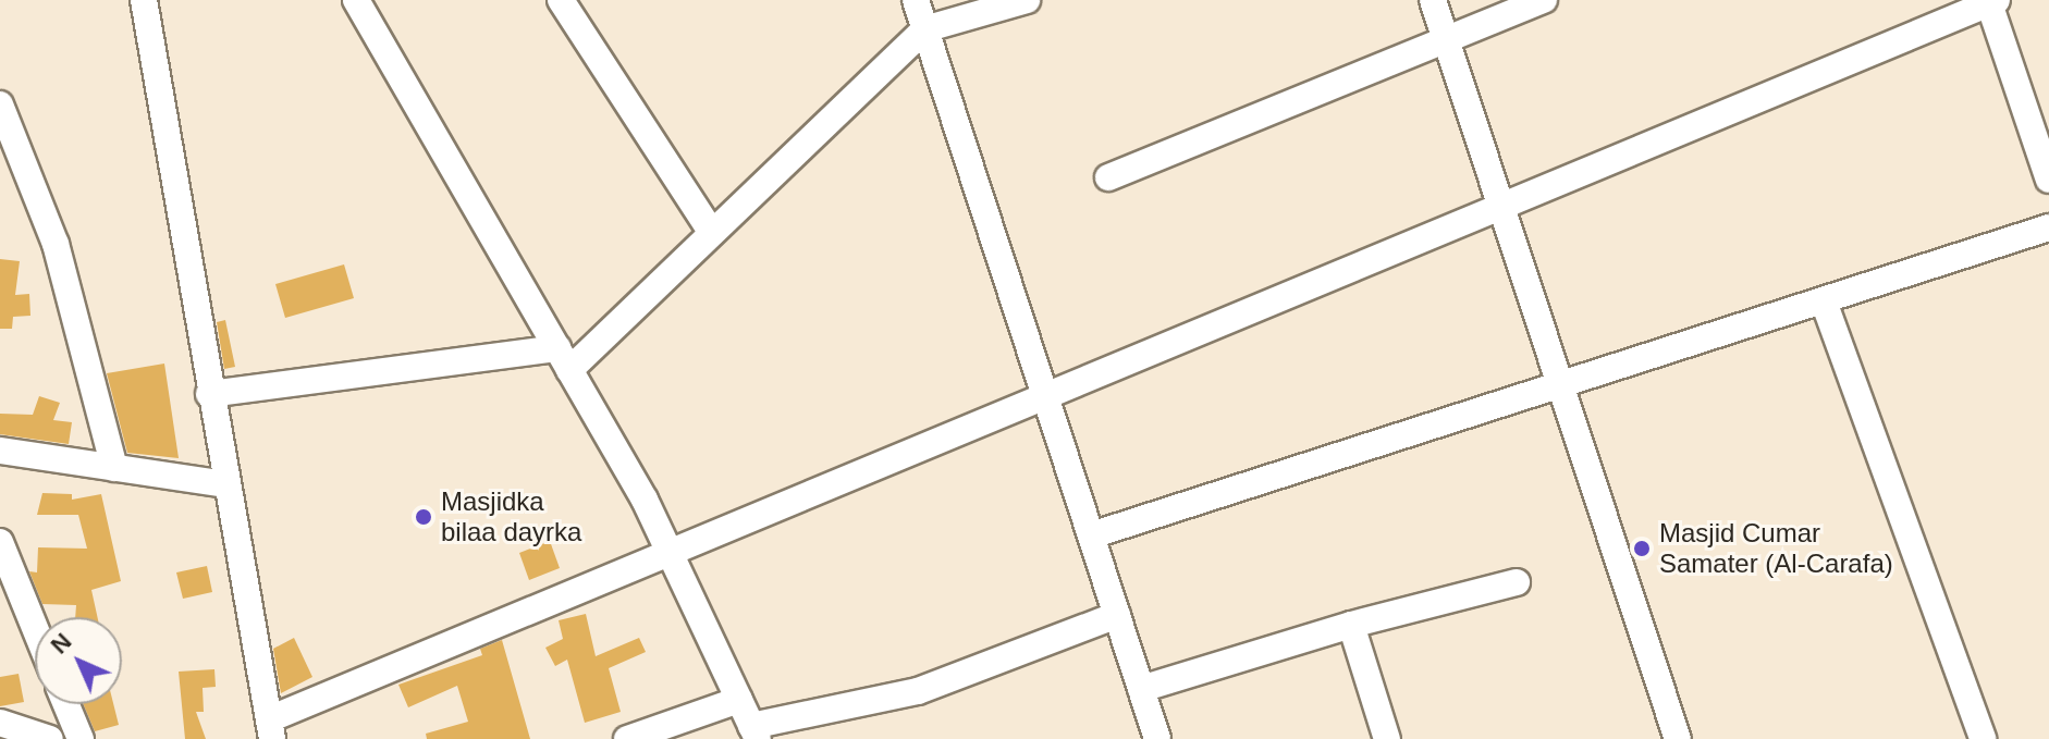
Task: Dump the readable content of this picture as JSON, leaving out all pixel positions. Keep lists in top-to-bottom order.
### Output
{
  "places": ["Masjidka bilaa dayrka", "Masjid Cumar Samater (Al-Carafa)"],
  "north": "top left"
}
